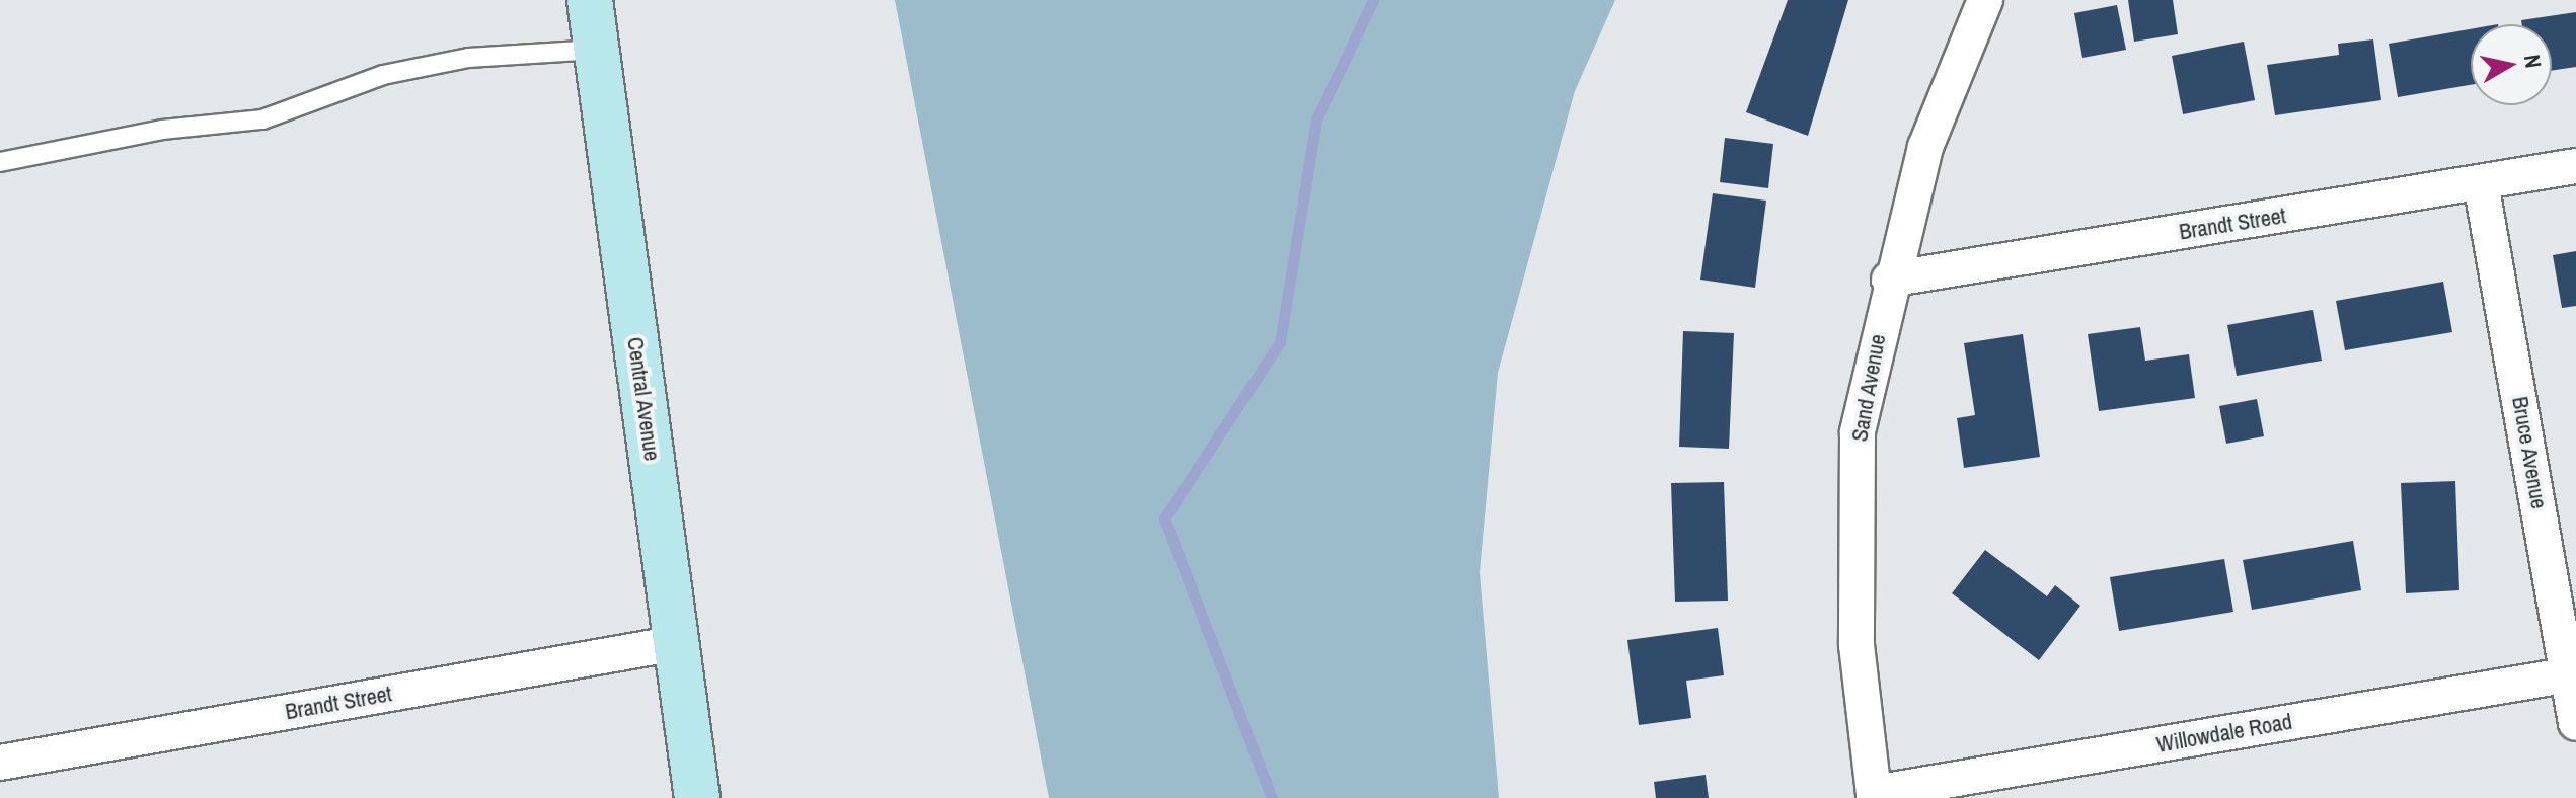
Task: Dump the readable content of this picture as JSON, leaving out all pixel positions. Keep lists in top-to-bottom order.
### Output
{
  "streets": {
    "main road": ["Central Avenue"],
    "street": [
      "Brandt Street",
      "Sand Avenue",
      "Bruce Avenue",
      "Willowdale Road"
    ]
  },
  "crossings": [
    ["Brandt Street", "Sand Avenue"],
    ["Brandt Street", "Central Avenue"],
    ["Brandt Street", "Bruce Avenue"],
    ["Sand Avenue", "Willowdale Road"],
    ["Bruce Avenue", "Willowdale Road"]
  ],
  "north": "right"
}
